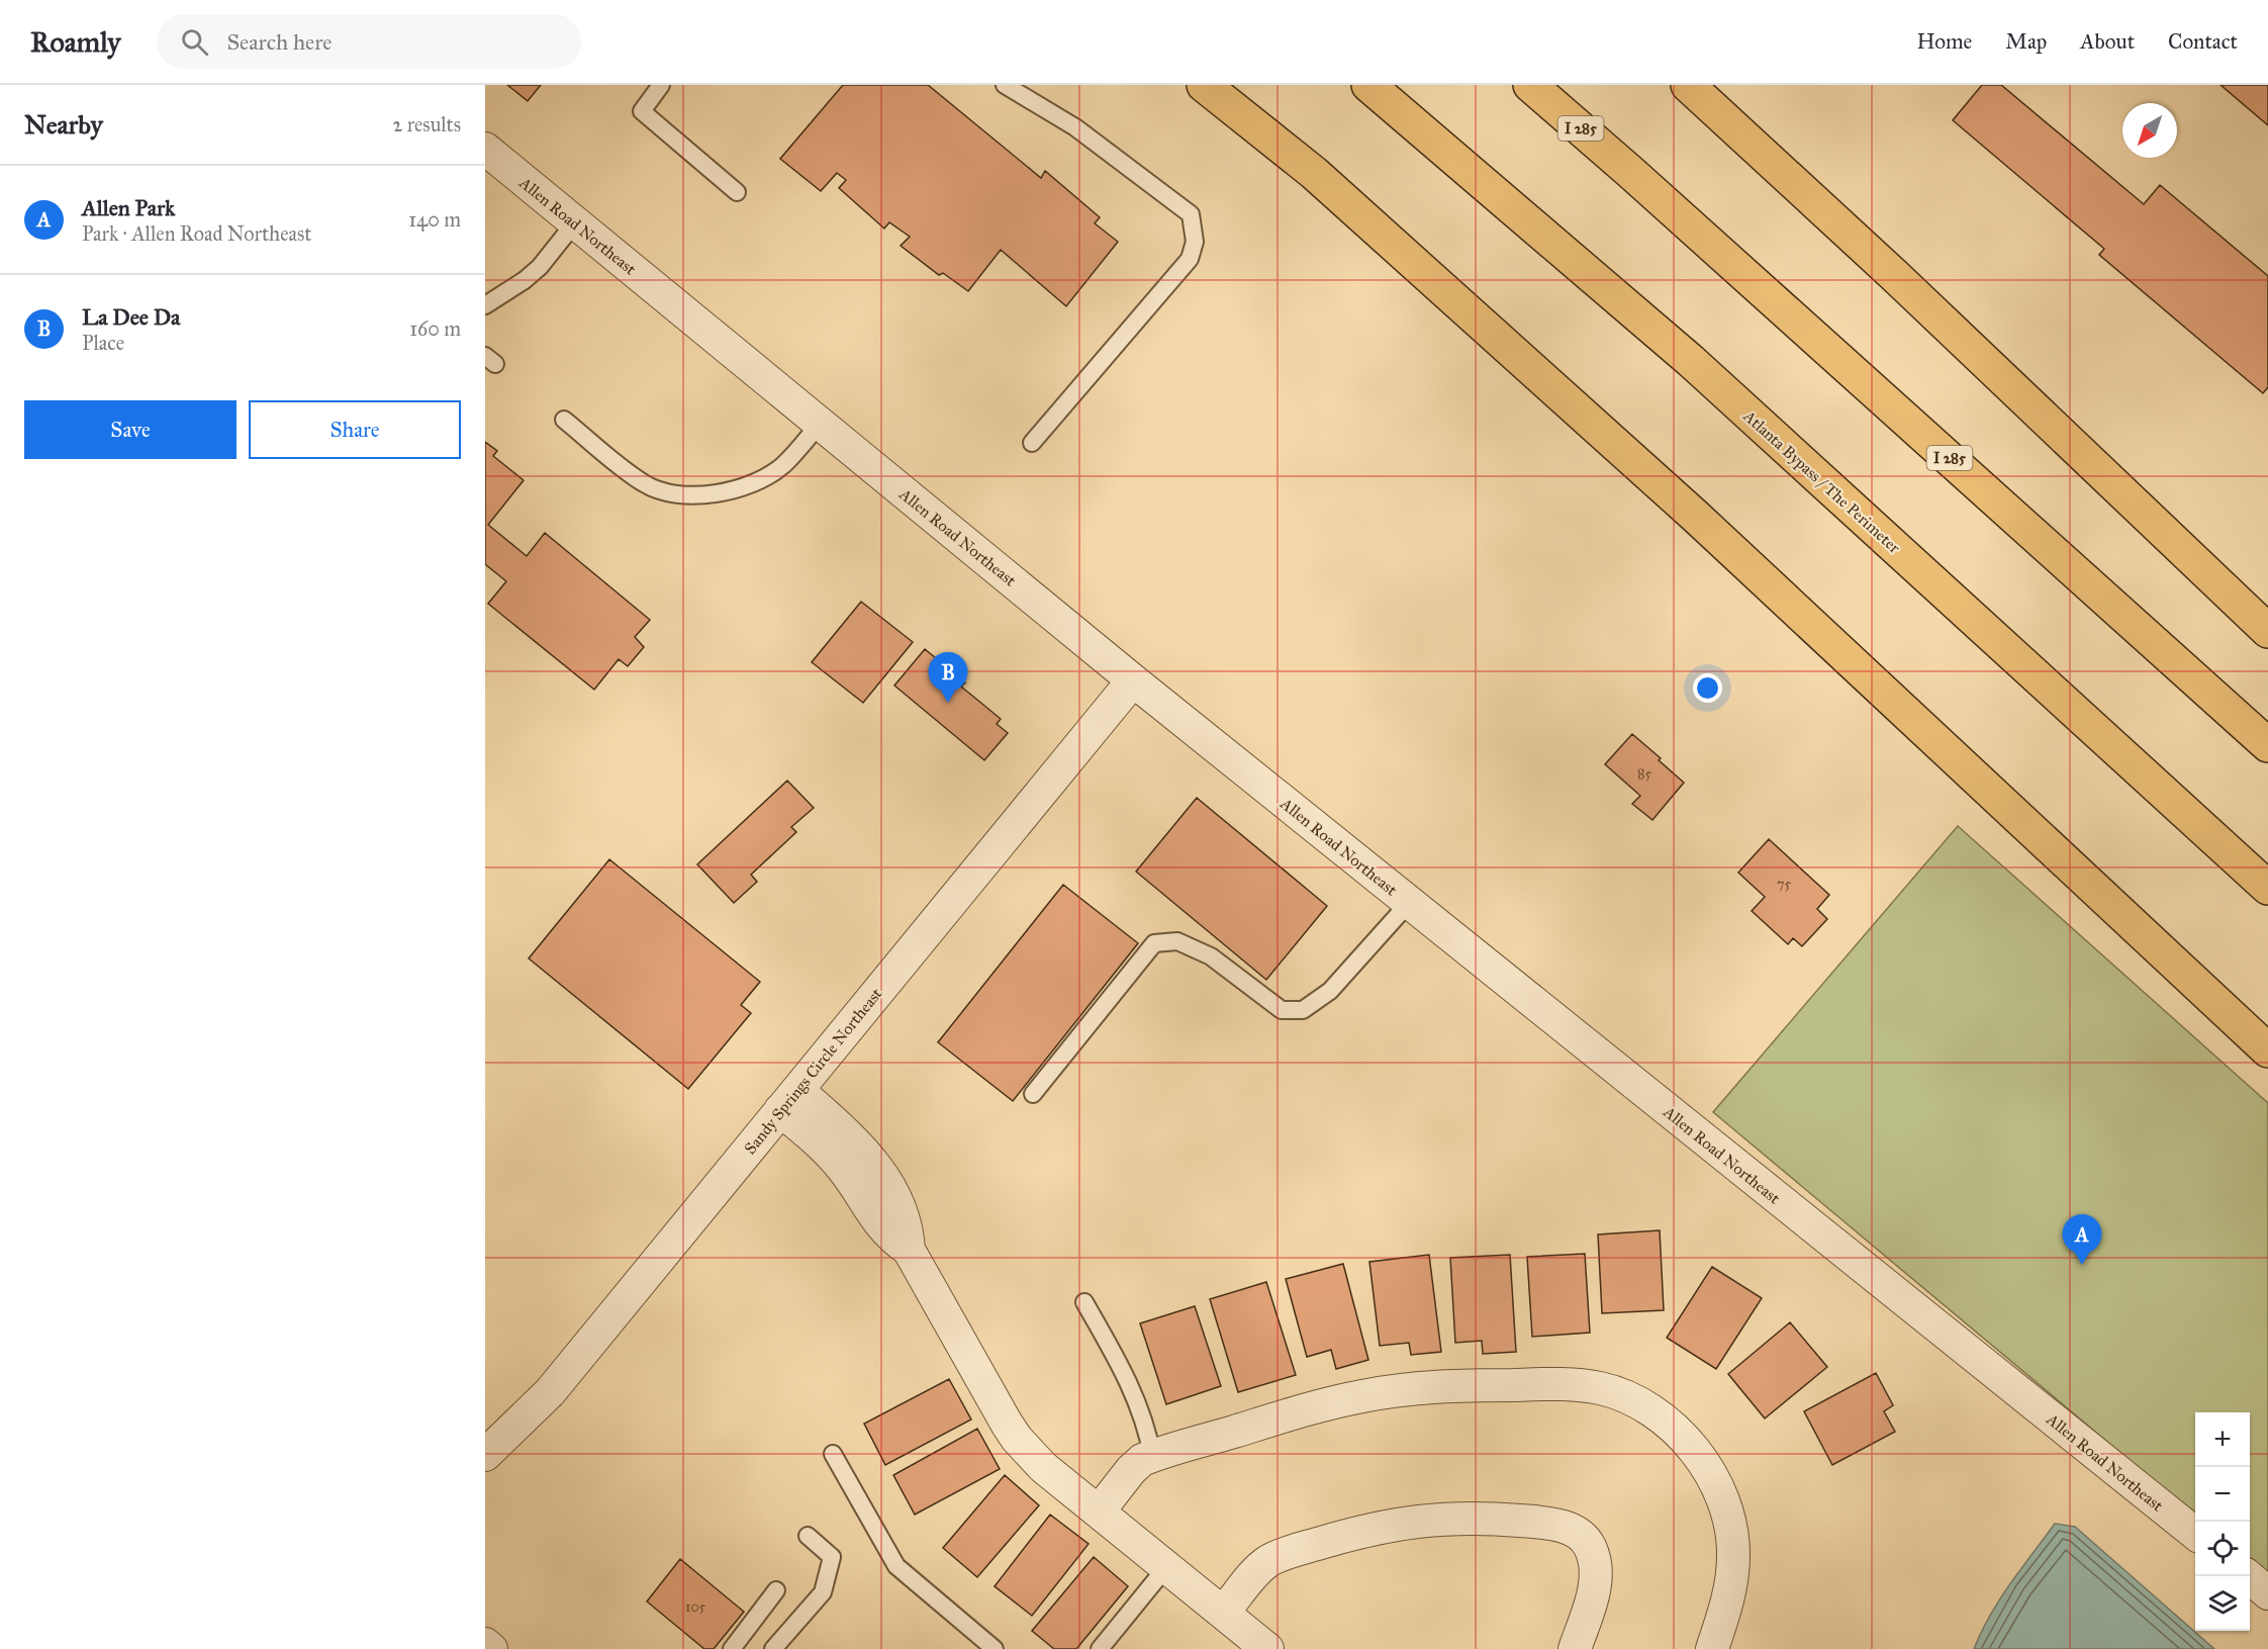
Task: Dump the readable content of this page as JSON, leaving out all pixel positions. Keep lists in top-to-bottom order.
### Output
{
  "streets": {
    "highway": ["I 285", "Atlanta Bypass / The Perimeter"],
    "street": ["Allen Road Northeast", "Sandy Springs Circle Northeast"]
  },
  "crossings": [
    ["Allen Road Northeast", "Sandy Springs Circle Northeast"]
  ],
  "house_numbers": ["85", "75", "105"],
  "north": "bottom left",
  "page": {
    "header": "Roamly",
    "search": "Search here",
    "nav": [
      "Home",
      "Map",
      "About",
      "Contact"
    ],
    "heading": ["Nearby", "2 results"],
    "list": [
      {
        "mark": "A",
        "name": "Allen Park",
        "note": "Park · Allen Road Northeast",
        "value": "140 m"
      },
      {
        "mark": "B",
        "name": "La Dee Da",
        "note": "Place",
        "value": "160 m"
      }
    ],
    "buttons": ["Save", "Share"],
    "pins": ["B", "A"],
    "map_buttons": ["+", "−"]
  }
}
